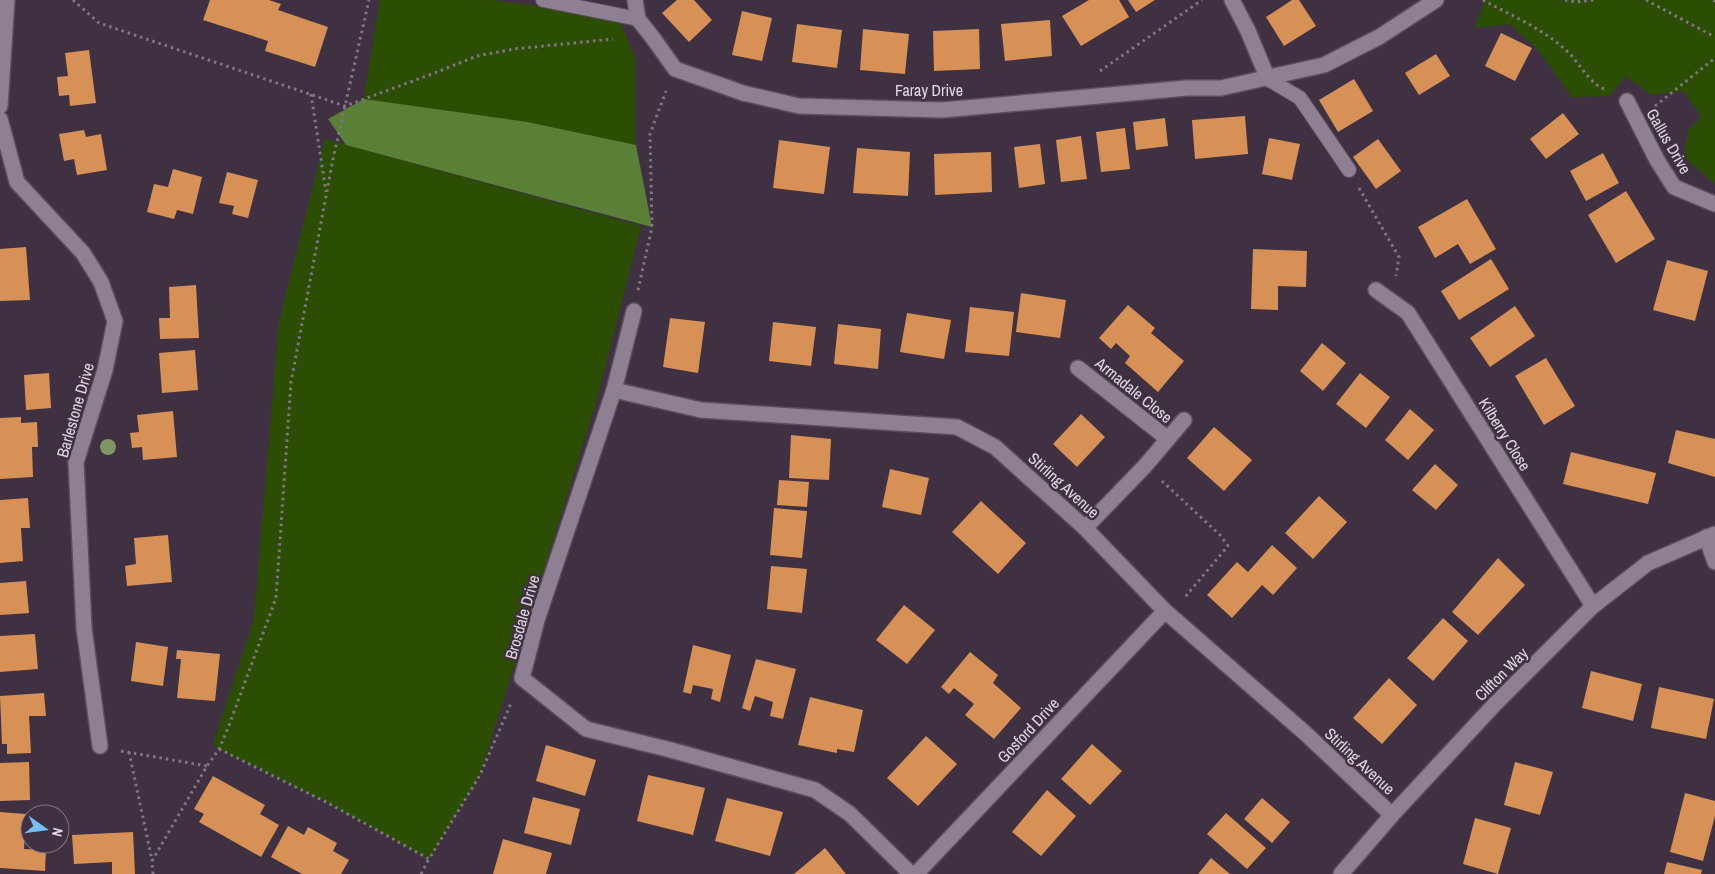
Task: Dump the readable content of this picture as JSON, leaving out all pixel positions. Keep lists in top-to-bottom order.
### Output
{
  "streets": {
    "street": [
      "Faray Drive",
      "Gallus Drive",
      "Armadale Close",
      "Barlestone Drive",
      "Kilberry Close",
      "Stirling Avenue",
      "Brosdale Drive",
      "Clifton Way",
      "Gosford Drive"
    ]
  },
  "crossings": [
    ["Armadale Close", "Stirling Avenue"],
    ["Kilberry Close", "Clifton Way"],
    ["Stirling Avenue", "Brosdale Drive"],
    ["Stirling Avenue", "Clifton Way"],
    ["Stirling Avenue", "Gosford Drive"]
  ],
  "north": "right"
}
